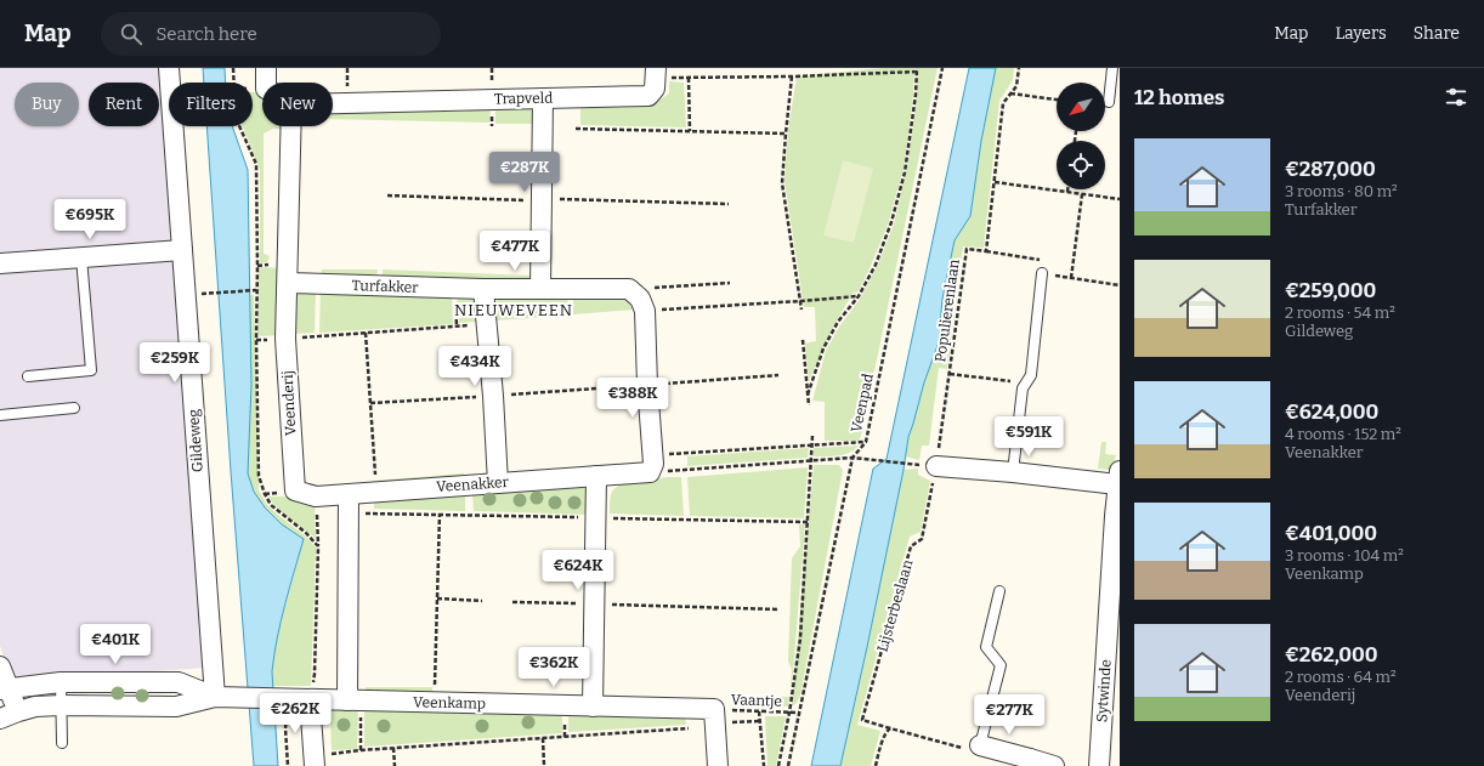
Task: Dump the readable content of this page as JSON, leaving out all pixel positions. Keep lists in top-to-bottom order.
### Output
{
  "streets": {
    "street": [
      "Trapveld",
      "Turfakker",
      "Veenderij",
      "Gildeweg",
      "Veenakker",
      "Sytwinde",
      "Veenkamp"
    ],
    "path": [
      "Populierenlaan",
      "Veenpad",
      "Lijsterbeslaan",
      "Vaantje"
    ]
  },
  "crossings": [
    ["Turfakker", "Veenderij"],
    ["Populierenlaan", "Lijsterbeslaan"],
    ["Veenderij", "Veenakker"],
    ["Veenpad", "Vaantje"],
    ["Gildeweg", "Veenkamp"],
    ["Vaantje", "Veenkamp"]
  ],
  "districts": ["NIEUWEVEEN"],
  "north": "bottom left",
  "page": {
    "header": "Map",
    "search": "Search here",
    "nav": ["Map", "Layers", "Share"],
    "heading": "12 homes",
    "chip": [
      "Buy",
      "Rent",
      "Filters",
      "New"
    ],
    "list": [
      {
        "name": "€287,000",
        "note": "3 rooms · 80 m² · Turfakker"
      },
      {
        "name": "€259,000",
        "note": "2 rooms · 54 m² · Gildeweg"
      },
      {
        "name": "€624,000",
        "note": "4 rooms · 152 m² · Veenakker"
      },
      {
        "name": "€401,000",
        "note": "3 rooms · 104 m² · Veenkamp"
      },
      {
        "name": "€262,000",
        "note": "2 rooms · 64 m² · Veenderij"
      }
    ],
    "price": [
      "€287K",
      "€695K",
      "€477K",
      "€259K",
      "€434K",
      "€388K",
      "€591K",
      "€624K",
      "€401K",
      "€362K",
      "€262K",
      "€277K"
    ]
  }
}
